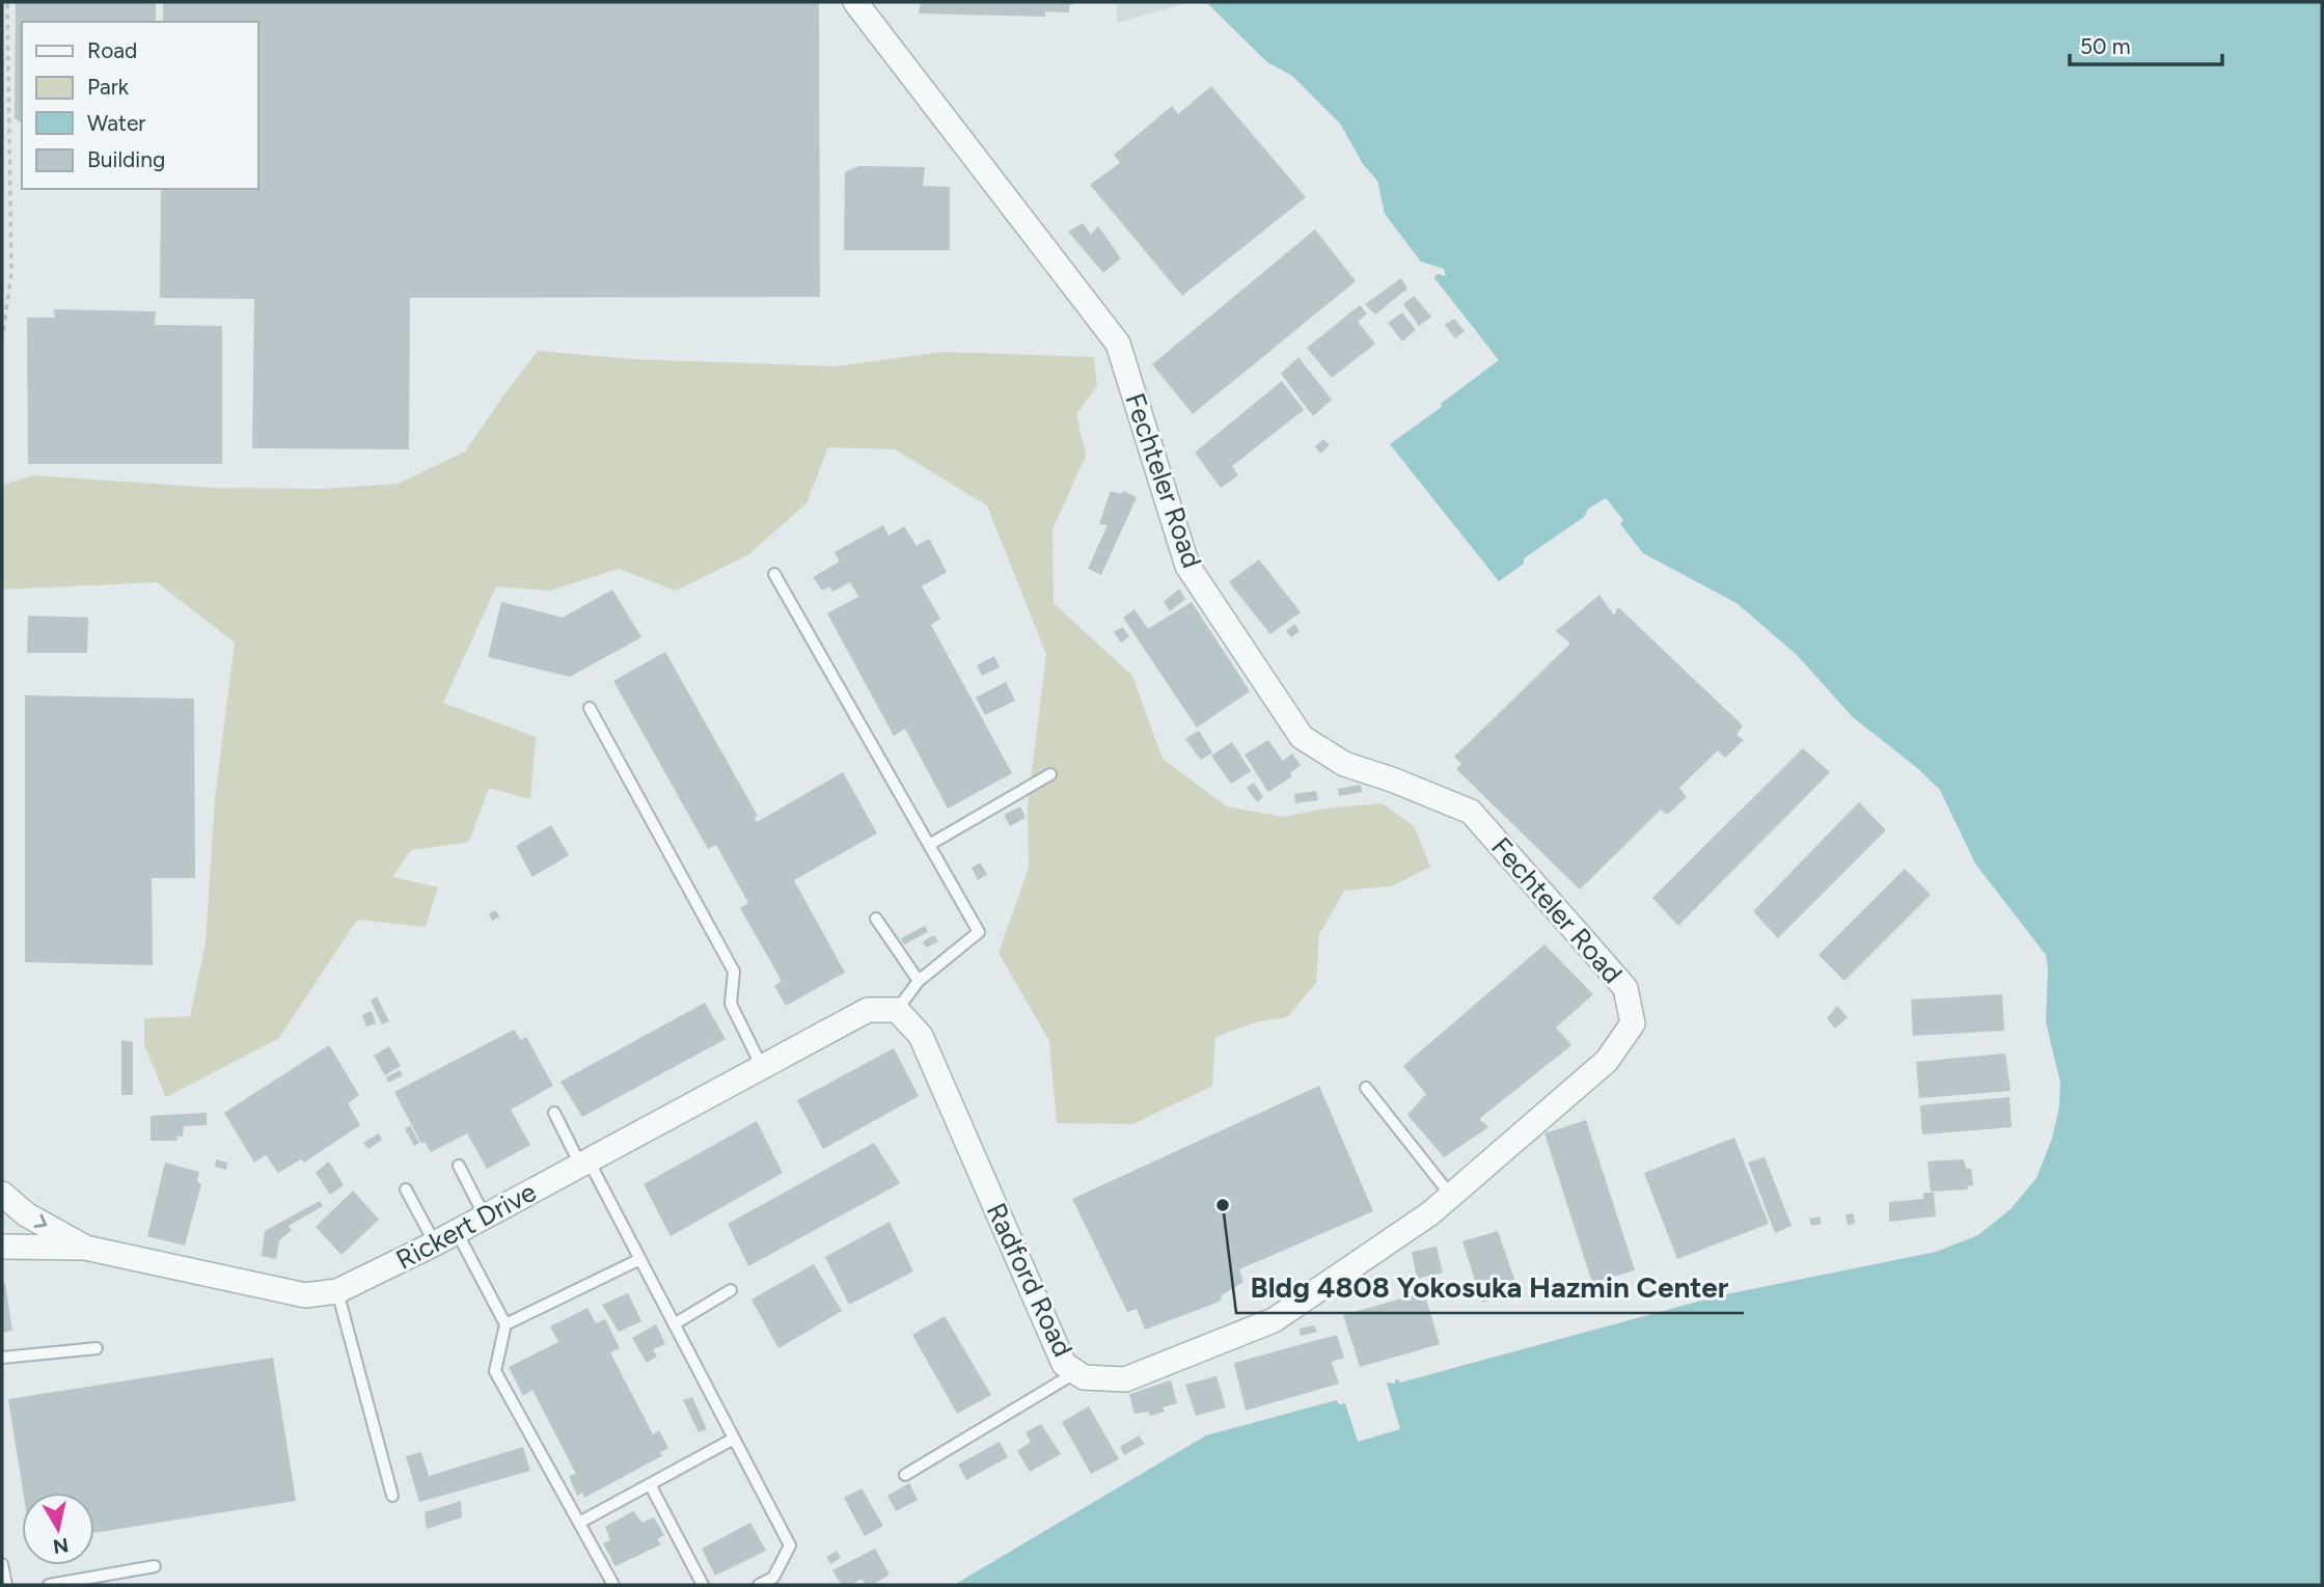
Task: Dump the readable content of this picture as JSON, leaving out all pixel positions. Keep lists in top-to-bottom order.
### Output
{
  "streets": {
    "street": ["Fechteler Road", "Rickert Drive", "Radford Road"]
  },
  "crossings": [
    ["Fechteler Road", "Radford Road"],
    ["Rickert Drive", "Radford Road"]
  ],
  "places": ["Bldg 4808 Yokosuka Hazmin Center"],
  "legend": [
    "Road",
    "Park",
    "Water",
    "Building"
  ],
  "scale_bar": "50 m",
  "north": "bottom"
}
